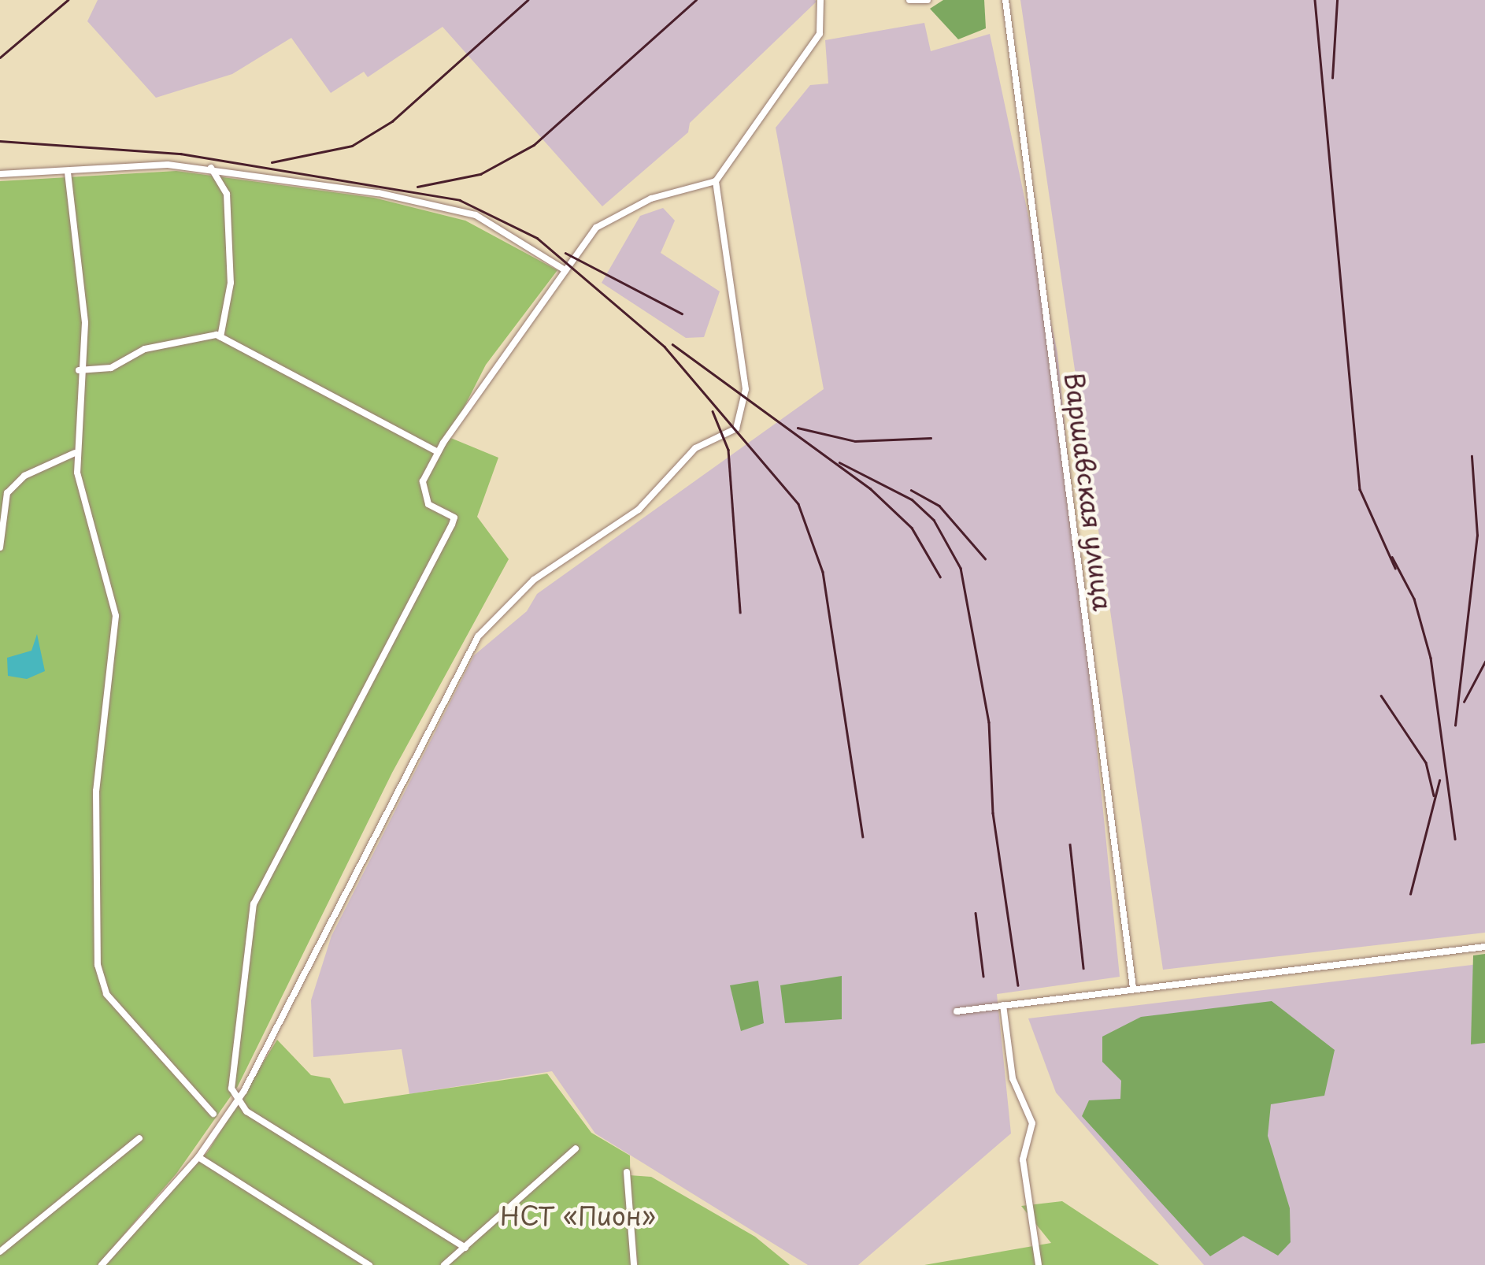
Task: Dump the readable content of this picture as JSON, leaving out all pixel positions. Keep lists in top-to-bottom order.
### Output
{
  "streets": {
    "street": ["Варшавская улица"]
  },
  "parks": ["НСТ «Пион»"]
}
